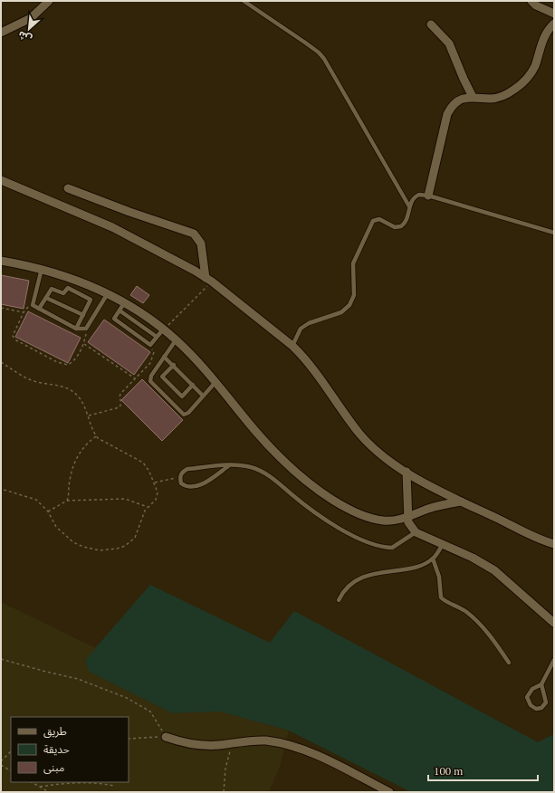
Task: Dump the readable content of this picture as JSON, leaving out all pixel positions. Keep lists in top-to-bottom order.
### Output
{
  "legend": ["طريق", "حديقة", "مبنى"],
  "scale_bar": "100 m",
  "north": "bottom left"
}
